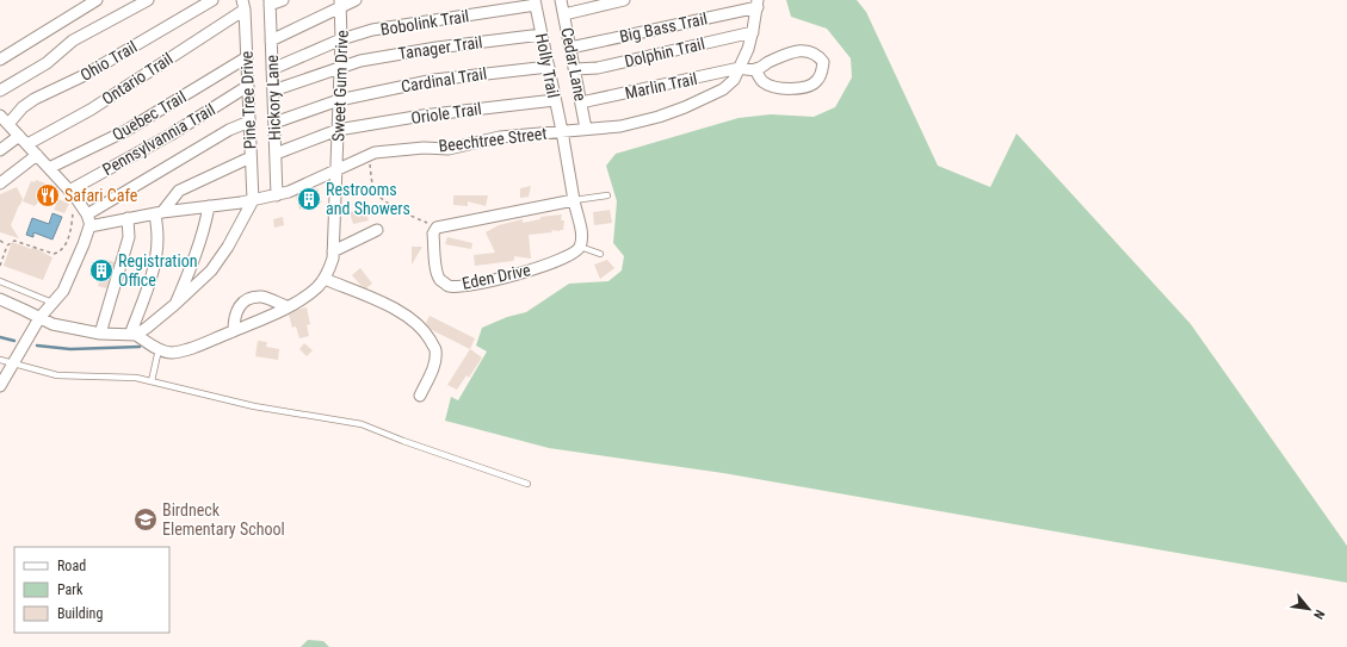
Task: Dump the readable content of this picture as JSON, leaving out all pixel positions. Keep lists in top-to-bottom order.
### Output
{
  "streets": {
    "street": [
      "Bobolink Trail",
      "Big Bass Trail",
      "Tanager Trail",
      "Dolphin Trail",
      "Ohio Trail",
      "Cedar Lane",
      "Holly Trail",
      "Ontario Trail",
      "Cardinal Trail",
      "Sweet Gum Drive",
      "Marlin Trail",
      "Hickory Lane",
      "Pine Tree Drive",
      "Oriole Trail",
      "Quebec Trail",
      "Pennsylvannia Trail",
      "Beechtree Street",
      "Eden Drive"
    ]
  },
  "crossings": [
    ["Bobolink Trail", "Holly Trail"],
    ["Bobolink Trail", "Sweet Gum Drive"],
    ["Bobolink Trail", "Hickory Lane"],
    ["Big Bass Trail", "Cedar Lane"],
    ["Big Bass Trail", "Beechtree Street"],
    ["Tanager Trail", "Holly Trail"],
    ["Tanager Trail", "Sweet Gum Drive"],
    ["Tanager Trail", "Hickory Lane"],
    ["Dolphin Trail", "Cedar Lane"],
    ["Dolphin Trail", "Beechtree Street"],
    ["Cedar Lane", "Marlin Trail"],
    ["Cedar Lane", "Beechtree Street"],
    ["Holly Trail", "Cardinal Trail"],
    ["Holly Trail", "Oriole Trail"],
    ["Holly Trail", "Beechtree Street"],
    ["Ontario Trail", "Pine Tree Drive"],
    ["Cardinal Trail", "Sweet Gum Drive"],
    ["Cardinal Trail", "Hickory Lane"],
    ["Sweet Gum Drive", "Oriole Trail"],
    ["Sweet Gum Drive", "Beechtree Street"],
    ["Marlin Trail", "Beechtree Street"],
    ["Hickory Lane", "Oriole Trail"],
    ["Hickory Lane", "Beechtree Street"],
    ["Pine Tree Drive", "Quebec Trail"],
    ["Pine Tree Drive", "Pennsylvannia Trail"],
    ["Pine Tree Drive", "Beechtree Street"]
  ],
  "places": {
    "restaurant": ["Safari Cafe"],
    "building": ["Restrooms and Showers", "Registration Office"],
    "school or university": ["Birdneck Elementary School"]
  },
  "legend": ["Road", "Park", "Building"],
  "north": "bottom right"
}
